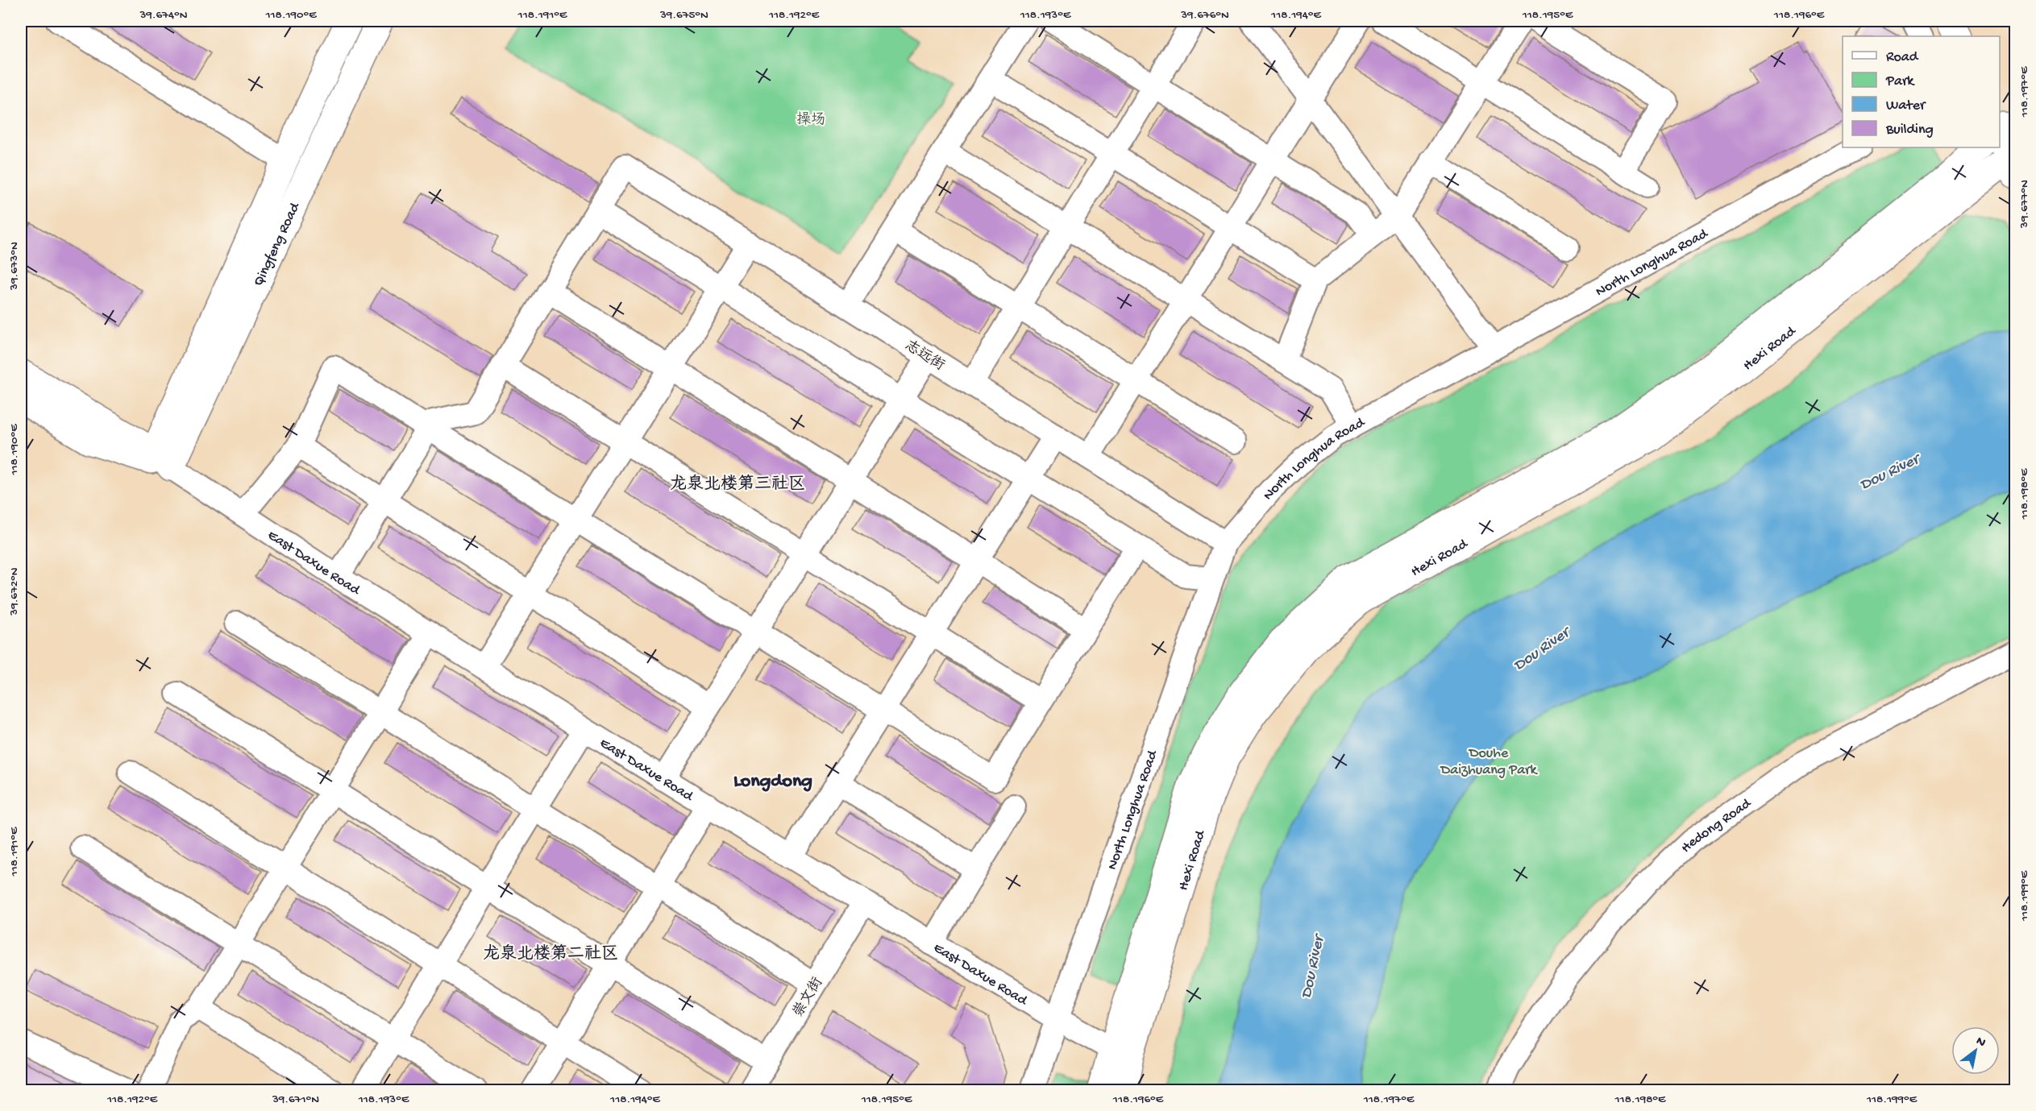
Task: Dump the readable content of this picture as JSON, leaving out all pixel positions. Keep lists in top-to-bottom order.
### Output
{
  "streets": {
    "main road": ["Qingfeng Road", "Hexi Road", "East Daxue Road"],
    "street": [
      "North Longhua Road",
      "志远街",
      "Hedong Road",
      "崇文街"
    ]
  },
  "crossings": [
    ["Qingfeng Road", "East Daxue Road"],
    ["North Longhua Road", "志远街"],
    ["North Longhua Road", "East Daxue Road"],
    ["Hexi Road", "East Daxue Road"],
    ["East Daxue Road", "崇文街"]
  ],
  "districts": ["龙泉北楼第三社区", "Longdong", "龙泉北楼第二社区"],
  "water": ["Dou River"],
  "parks": ["操场", "Douhe Daizhuang Park"],
  "legend": [
    "Road",
    "Park",
    "Water",
    "Building"
  ],
  "north": "top right",
  "coordinates": [
    "39.674°N",
    "118.190°E",
    "118.191°E",
    "39.675°N",
    "118.192°E",
    "118.193°E",
    "39.676°N",
    "118.194°E",
    "118.195°E",
    "118.196°E",
    "118.197°E",
    "39.677°N",
    "39.673°N",
    "118.198°E",
    "39.672°N",
    "118.199°E",
    "39.671°N"
  ]
}
